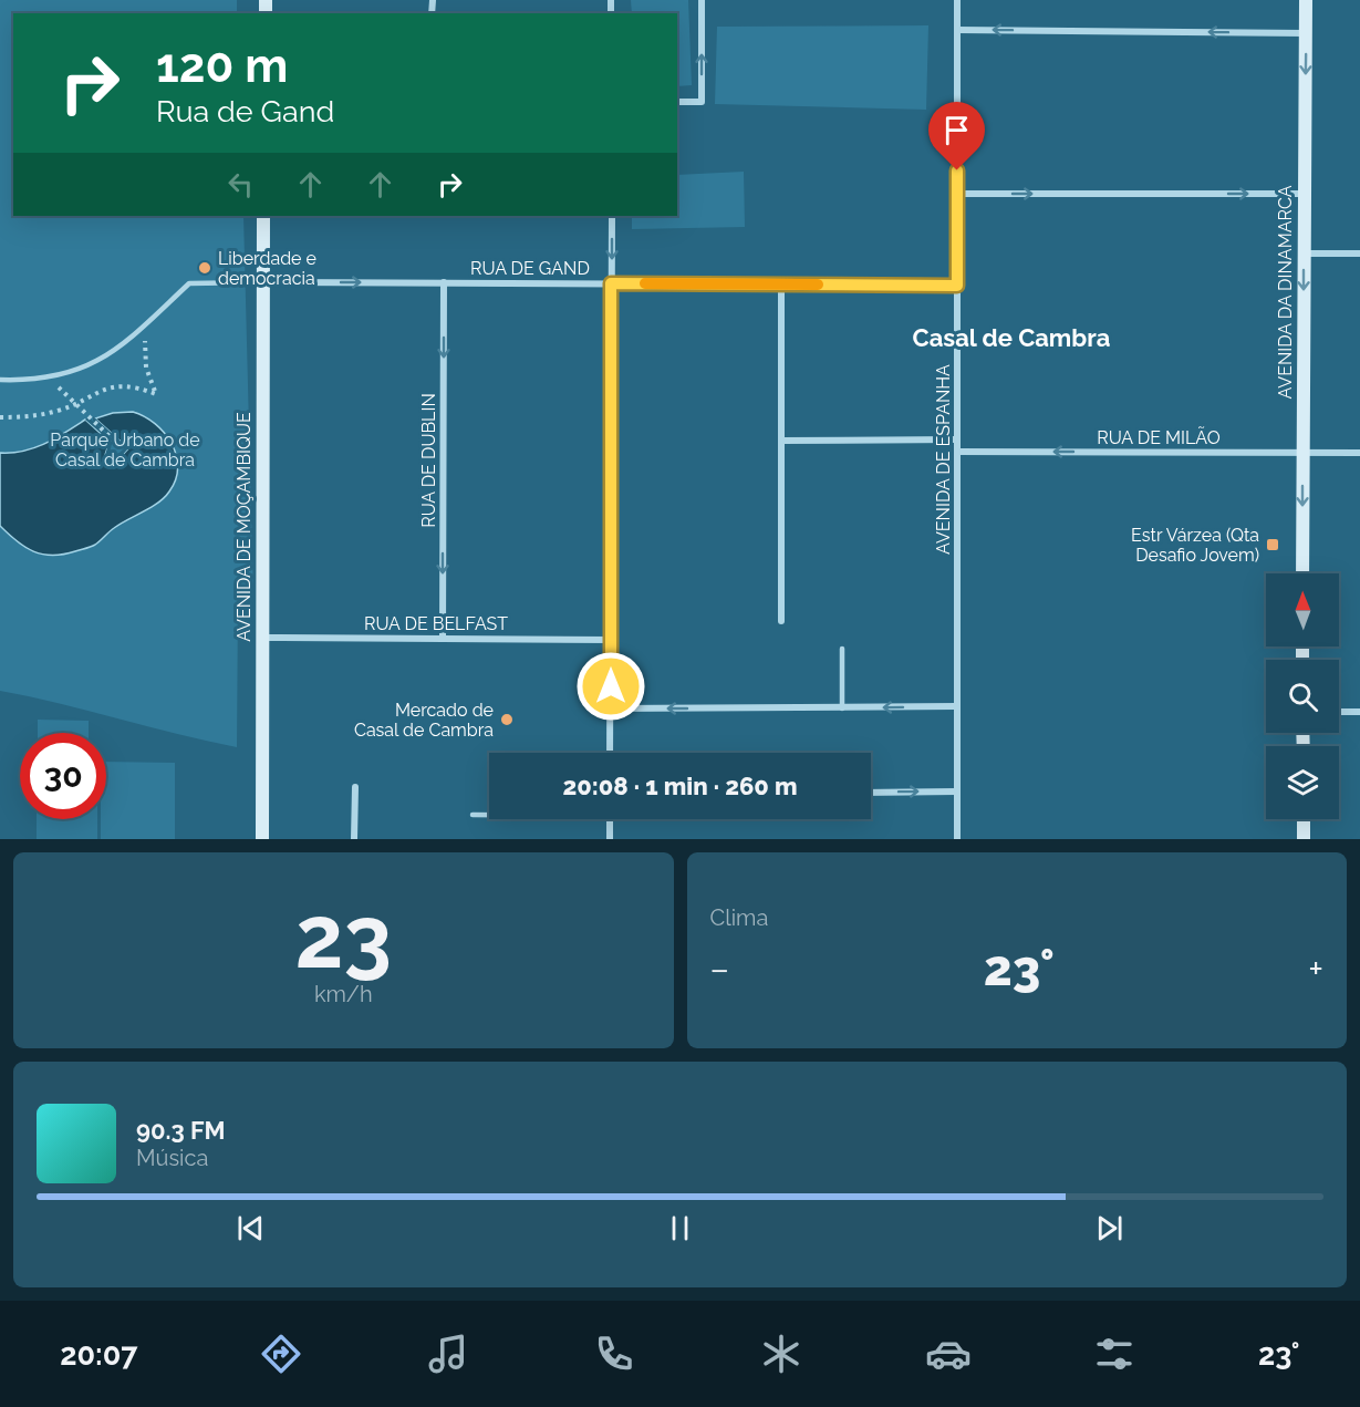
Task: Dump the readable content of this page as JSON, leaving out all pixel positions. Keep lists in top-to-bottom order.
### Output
{
  "streets": {
    "main road": ["AVENIDA DA DINAMARCA", "AVENIDA DE MOÇAMBIQUE"],
    "street": [
      "RUA DE GAND",
      "RUA DE MILÃO",
      "AVENIDA DE ESPANHA",
      "RUA DE DUBLIN",
      "RUA DE BELFAST"
    ]
  },
  "crossings": [
    ["RUA DE GAND", "AVENIDA DE ESPANHA"],
    ["RUA DE GAND", "RUA DE DUBLIN"],
    ["RUA DE GAND", "AVENIDA DE MOÇAMBIQUE"],
    ["AVENIDA DA DINAMARCA", "RUA DE MILÃO"],
    ["RUA DE MILÃO", "AVENIDA DE ESPANHA"],
    ["RUA DE DUBLIN", "RUA DE BELFAST"],
    ["AVENIDA DE MOÇAMBIQUE", "RUA DE BELFAST"]
  ],
  "one_way": ["AVENIDA DA DINAMARCA", "RUA DE MILÃO", "RUA DE DUBLIN"],
  "districts": ["Casal de Cambra"],
  "parks": ["Parque Urbano de Casal de Cambra"],
  "places": {
    "other": ["Liberdade e democracia", "Mercado de Casal de Cambra"],
    "transit": ["Estr Várzea (Qta Desafio Jovem)"]
  },
  "north": "top",
  "page": {
    "turn": ["120 m", "Rua de Gand"],
    "limit": "30",
    "trip": "20:08 · 1 min · 260 m",
    "tile": [
      ["23", "km/h"],
      "Clima"
    ],
    "heat": ["−", "23°", "+"],
    "song": ["90.3 FM", "Música"],
    "tabs": ["20:07", "23°"]
  }
}
